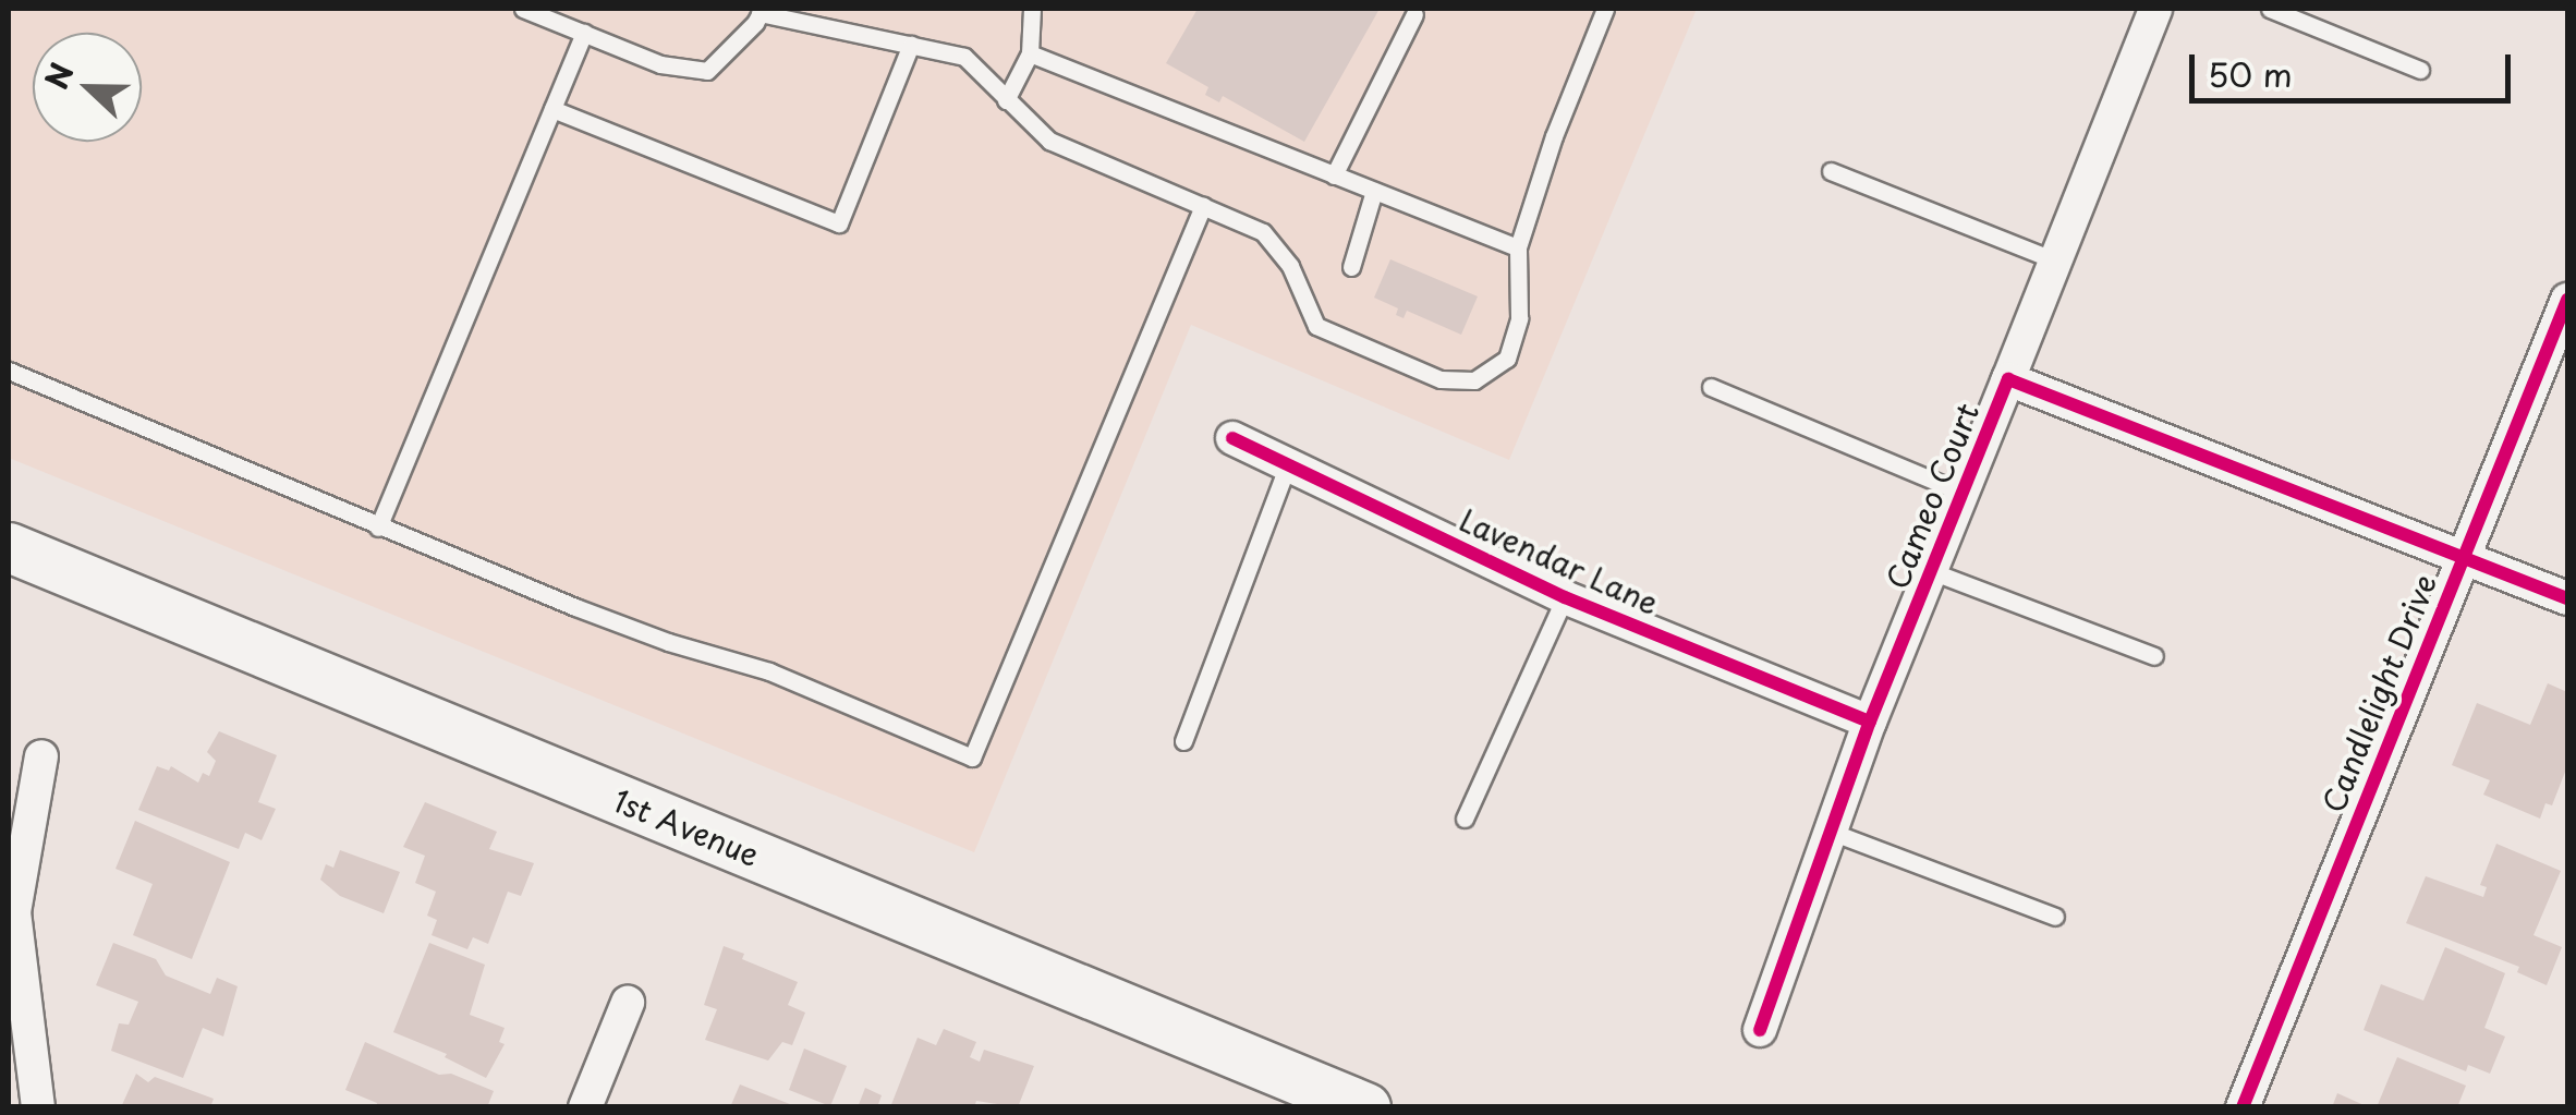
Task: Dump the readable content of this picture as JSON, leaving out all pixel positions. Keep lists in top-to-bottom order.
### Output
{
  "streets": {
    "main road": ["1st Avenue"],
    "street": ["Cameo Court", "Lavendar Lane", "Candlelight Drive"]
  },
  "crossings": [
    ["Cameo Court", "Lavendar Lane"],
    ["Cameo Court", "Candlelight Drive"]
  ],
  "scale_bar": "50 m",
  "north": "left"
}
